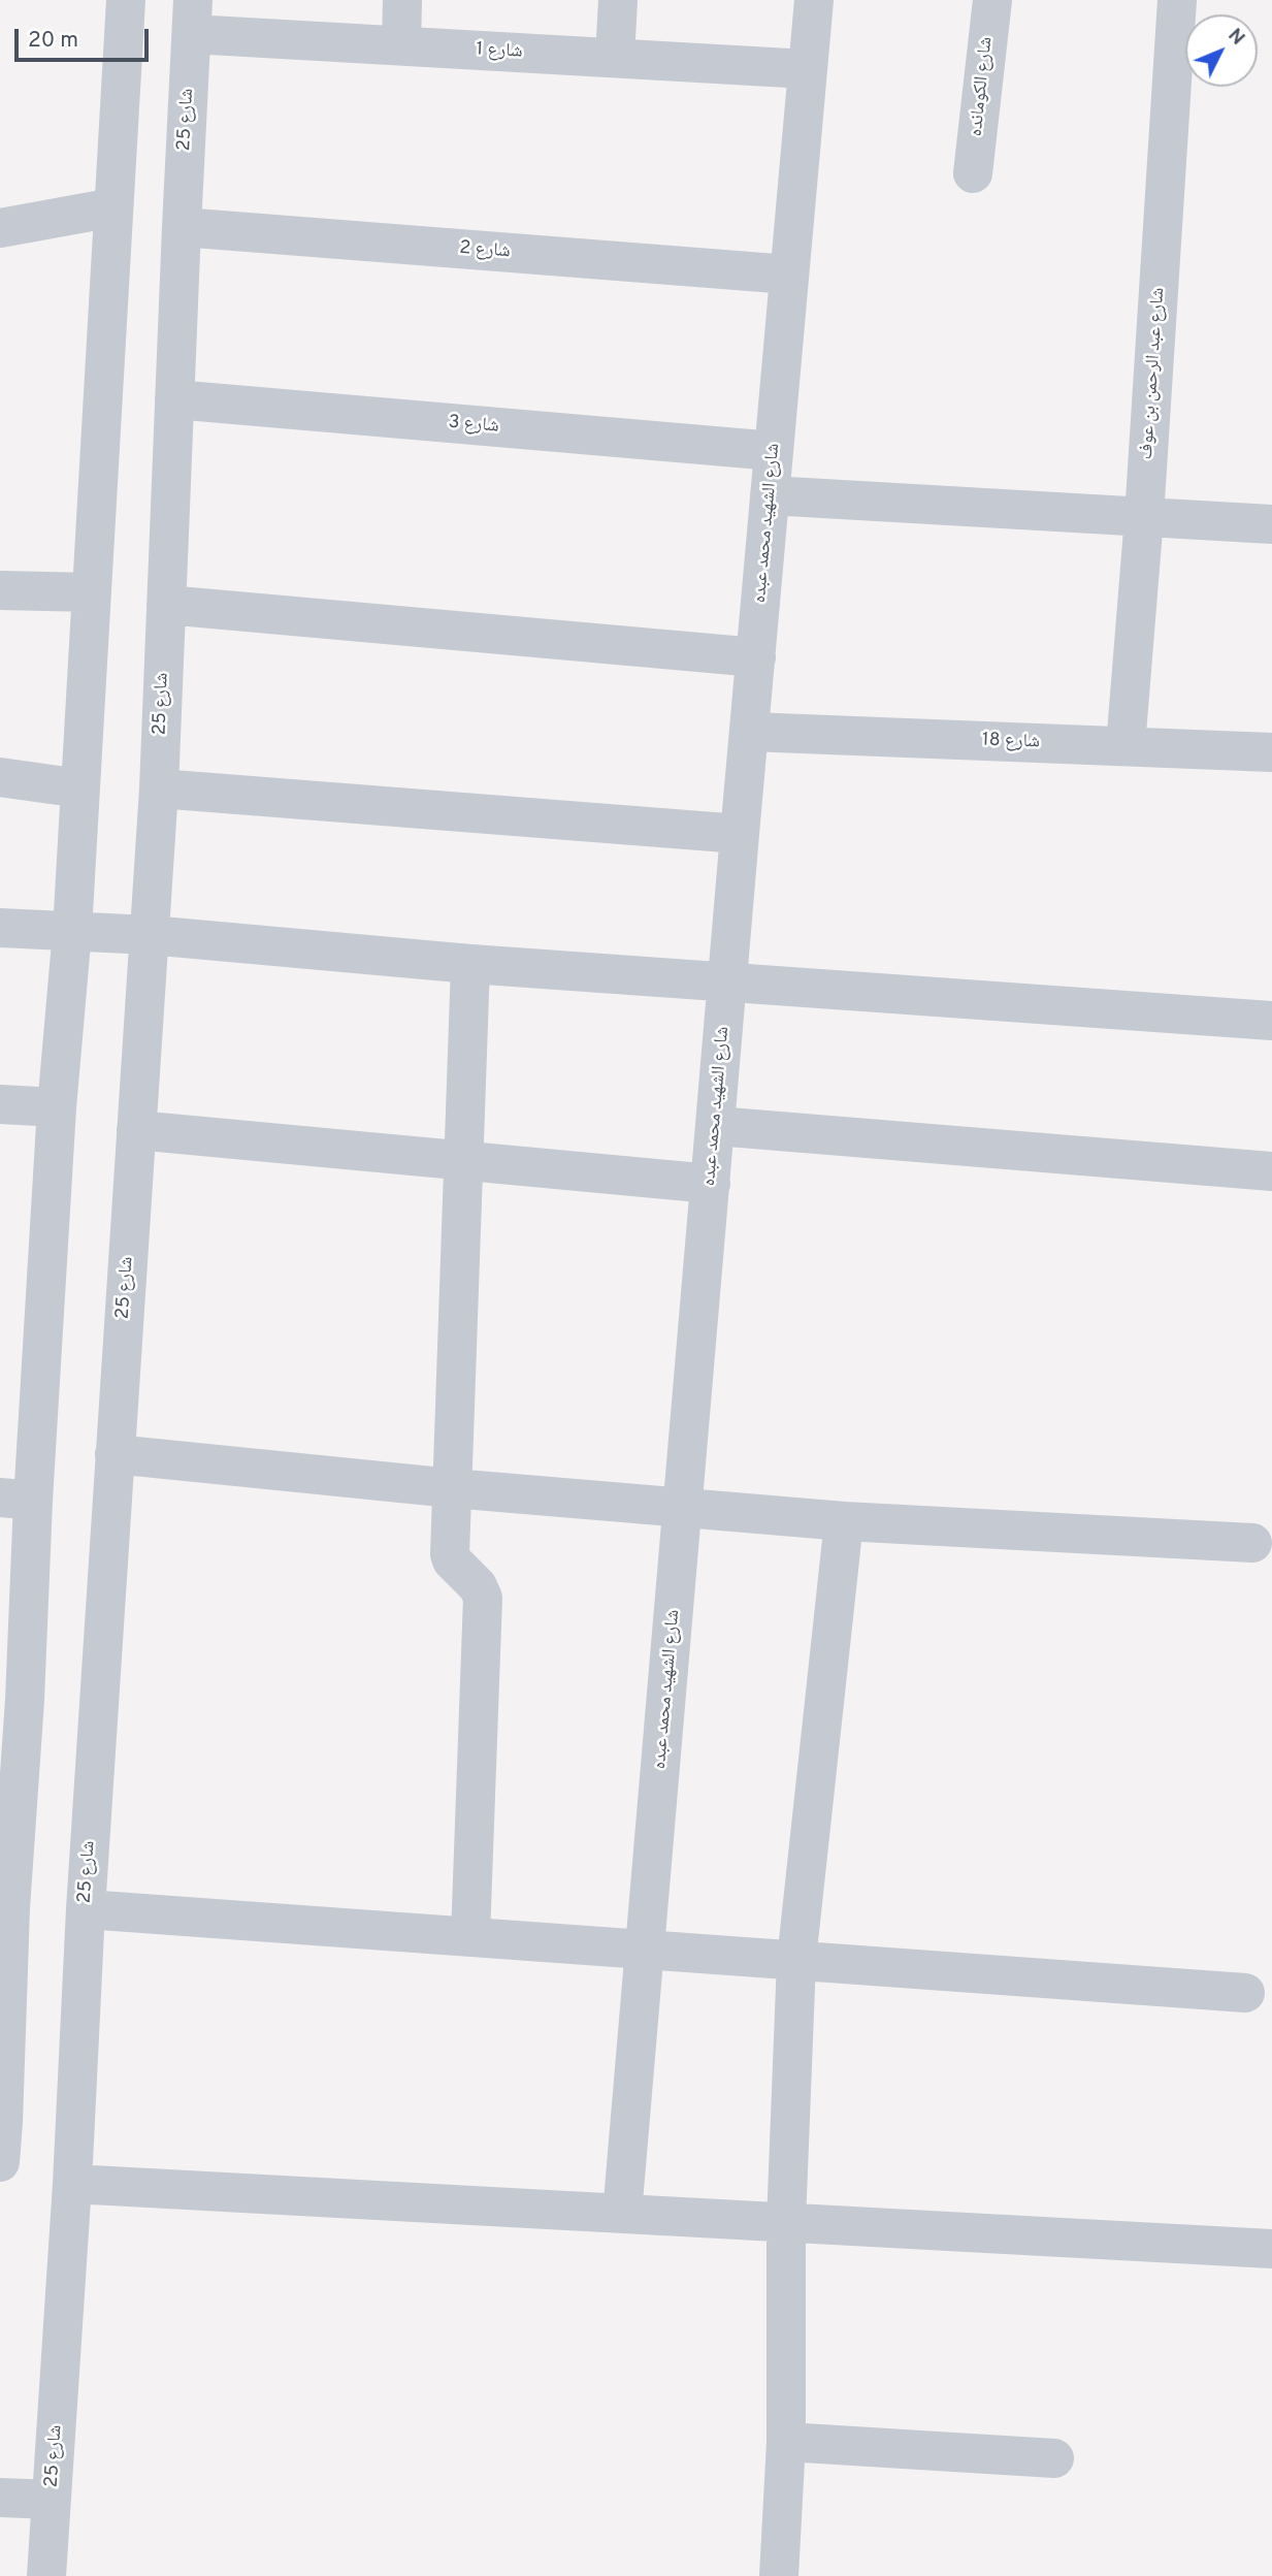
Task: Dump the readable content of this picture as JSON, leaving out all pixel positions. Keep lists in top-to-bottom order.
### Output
{
  "streets": {
    "street": [
      "شارع 1",
      "شارع الكومانده",
      "شارع 25",
      "شارع 2",
      "شارع عبد الرحمن بن عوف",
      "شارع 3",
      "شارع الشهيد محمد عبده",
      "شارع 18"
    ]
  },
  "crossings": [
    ["شارع 1", "شارع 25"],
    ["شارع 1", "شارع الشهيد محمد عبده"],
    ["شارع 25", "شارع 2"],
    ["شارع 25", "شارع 3"],
    ["شارع 2", "شارع الشهيد محمد عبده"],
    ["شارع عبد الرحمن بن عوف", "شارع 18"],
    ["شارع 3", "شارع الشهيد محمد عبده"],
    ["شارع الشهيد محمد عبده", "شارع 18"]
  ],
  "scale_bar": "20 m",
  "north": "top right"
}
